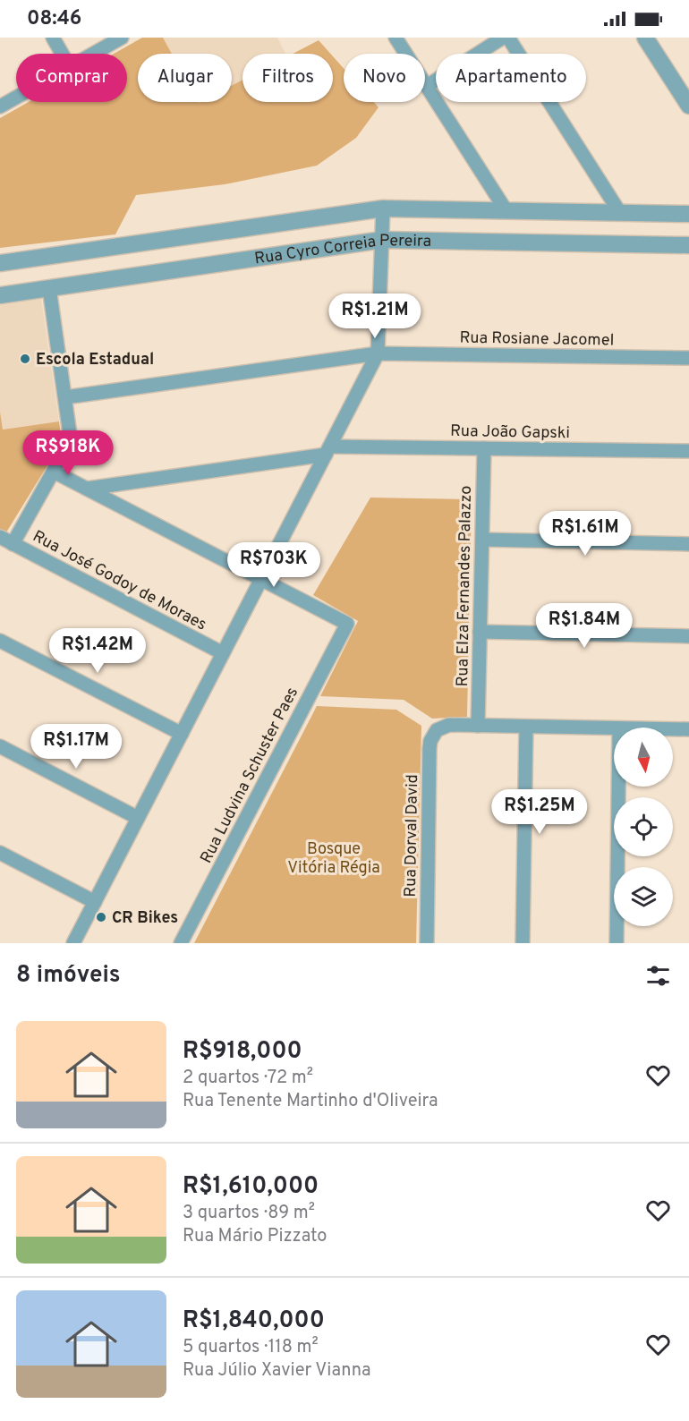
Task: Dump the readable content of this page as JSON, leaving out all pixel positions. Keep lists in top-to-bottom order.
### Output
{
  "streets": {
    "street": [
      "Rua Cyro Correia Pereira",
      "Rua Rosiane Jacomel",
      "Rua João Gapski",
      "Rua José Godoy de Moraes",
      "Rua Elza Fernandes Palazzo",
      "Rua Ludvina Schuster Paes",
      "Rua Dorval David"
    ]
  },
  "crossings": [
    ["Rua João Gapski", "Rua Elza Fernandes Palazzo"],
    ["Rua Elza Fernandes Palazzo", "Rua Dorval David"]
  ],
  "parks": ["Bosque Vitória Régia"],
  "places": ["Escola Estadual", "CR Bikes"],
  "north": "bottom",
  "page": {
    "status": "08:46",
    "chip": [
      "Comprar",
      "Alugar",
      "Filtros",
      "Novo",
      "Apartamento"
    ],
    "price": [
      "R$1.21M",
      "R$918K",
      "R$1.61M",
      "R$703K",
      "R$1.84M",
      "R$1.42M",
      "R$1.17M",
      "R$1.25M"
    ],
    "heading": "8 imóveis",
    "list": [
      {
        "name": "R$918,000",
        "note": "2 quartos · 72 m² · Rua Tenente Martinho d'Oliveira"
      },
      {
        "name": "R$1,610,000",
        "note": "3 quartos · 89 m² · Rua Mário Pizzato"
      },
      {
        "name": "R$1,840,000",
        "note": "5 quartos · 118 m² · Rua Júlio Xavier Vianna"
      }
    ]
  }
}
